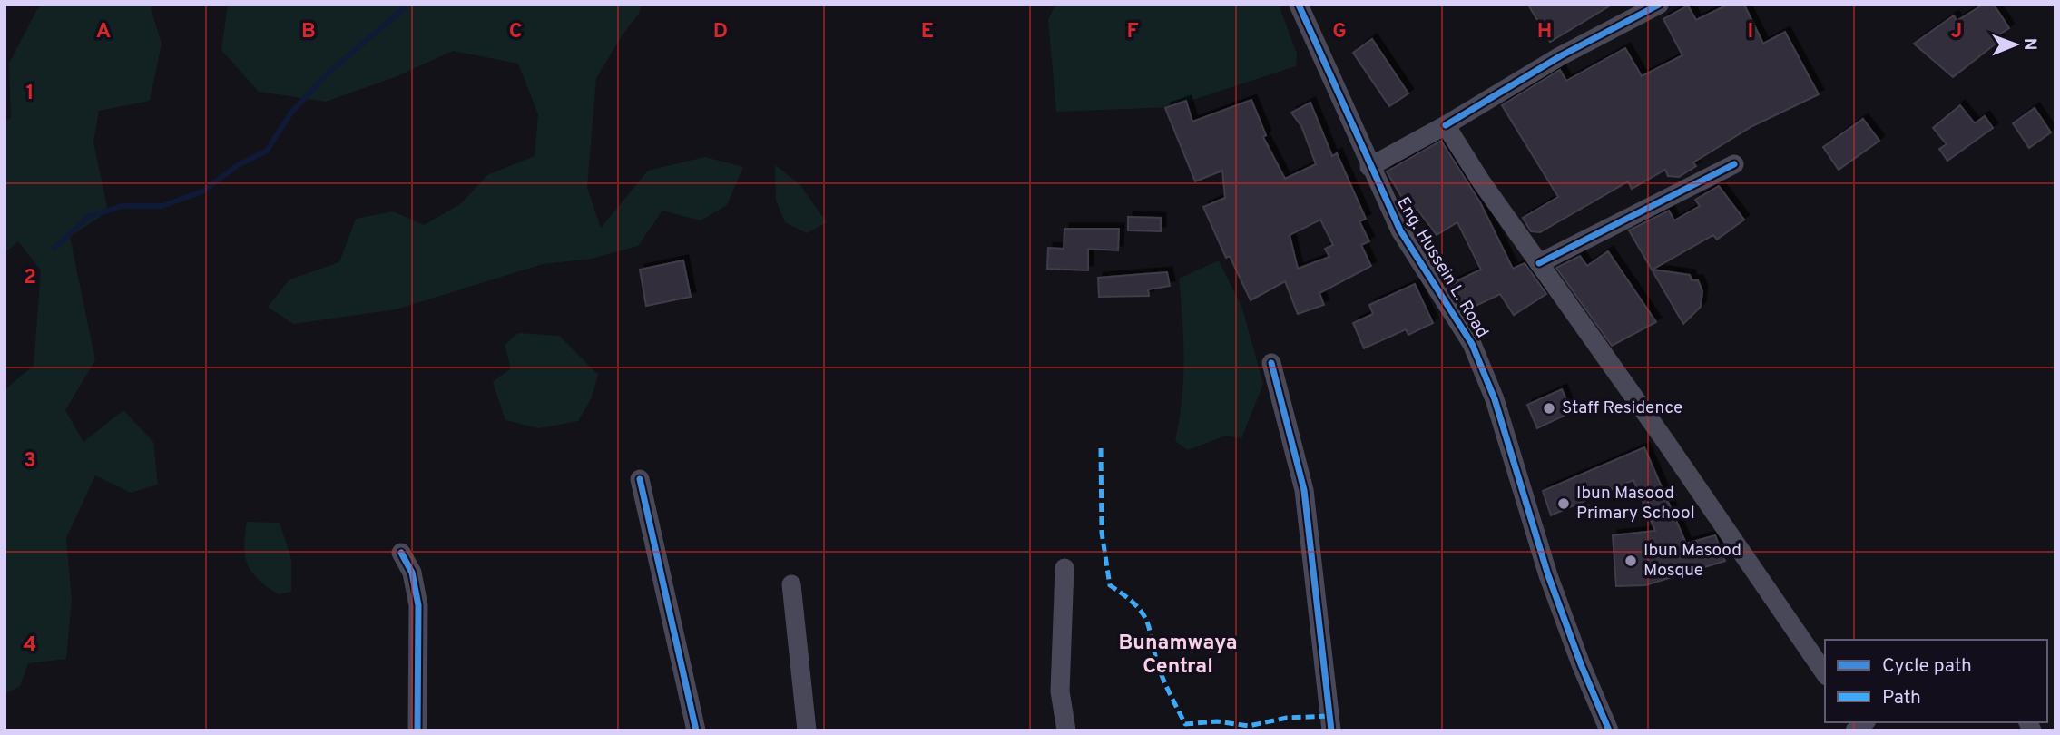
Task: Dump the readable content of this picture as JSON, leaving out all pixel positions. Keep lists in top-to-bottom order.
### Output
{
  "streets": {
    "street": ["Eng. Hussein L. Road"]
  },
  "districts": ["Bunamwaya Central"],
  "places": ["Staff Residence", "Ibun Masood Primary School", "Ibun Masood Mosque"],
  "legend": ["Cycle path", "Path"],
  "north": "right",
  "grid": {
    "columns": [
      "A",
      "B",
      "C",
      "D",
      "E",
      "F",
      "G",
      "H",
      "I",
      "J"
    ],
    "rows": [
      "1",
      "2",
      "3",
      "4"
    ]
  }
}
